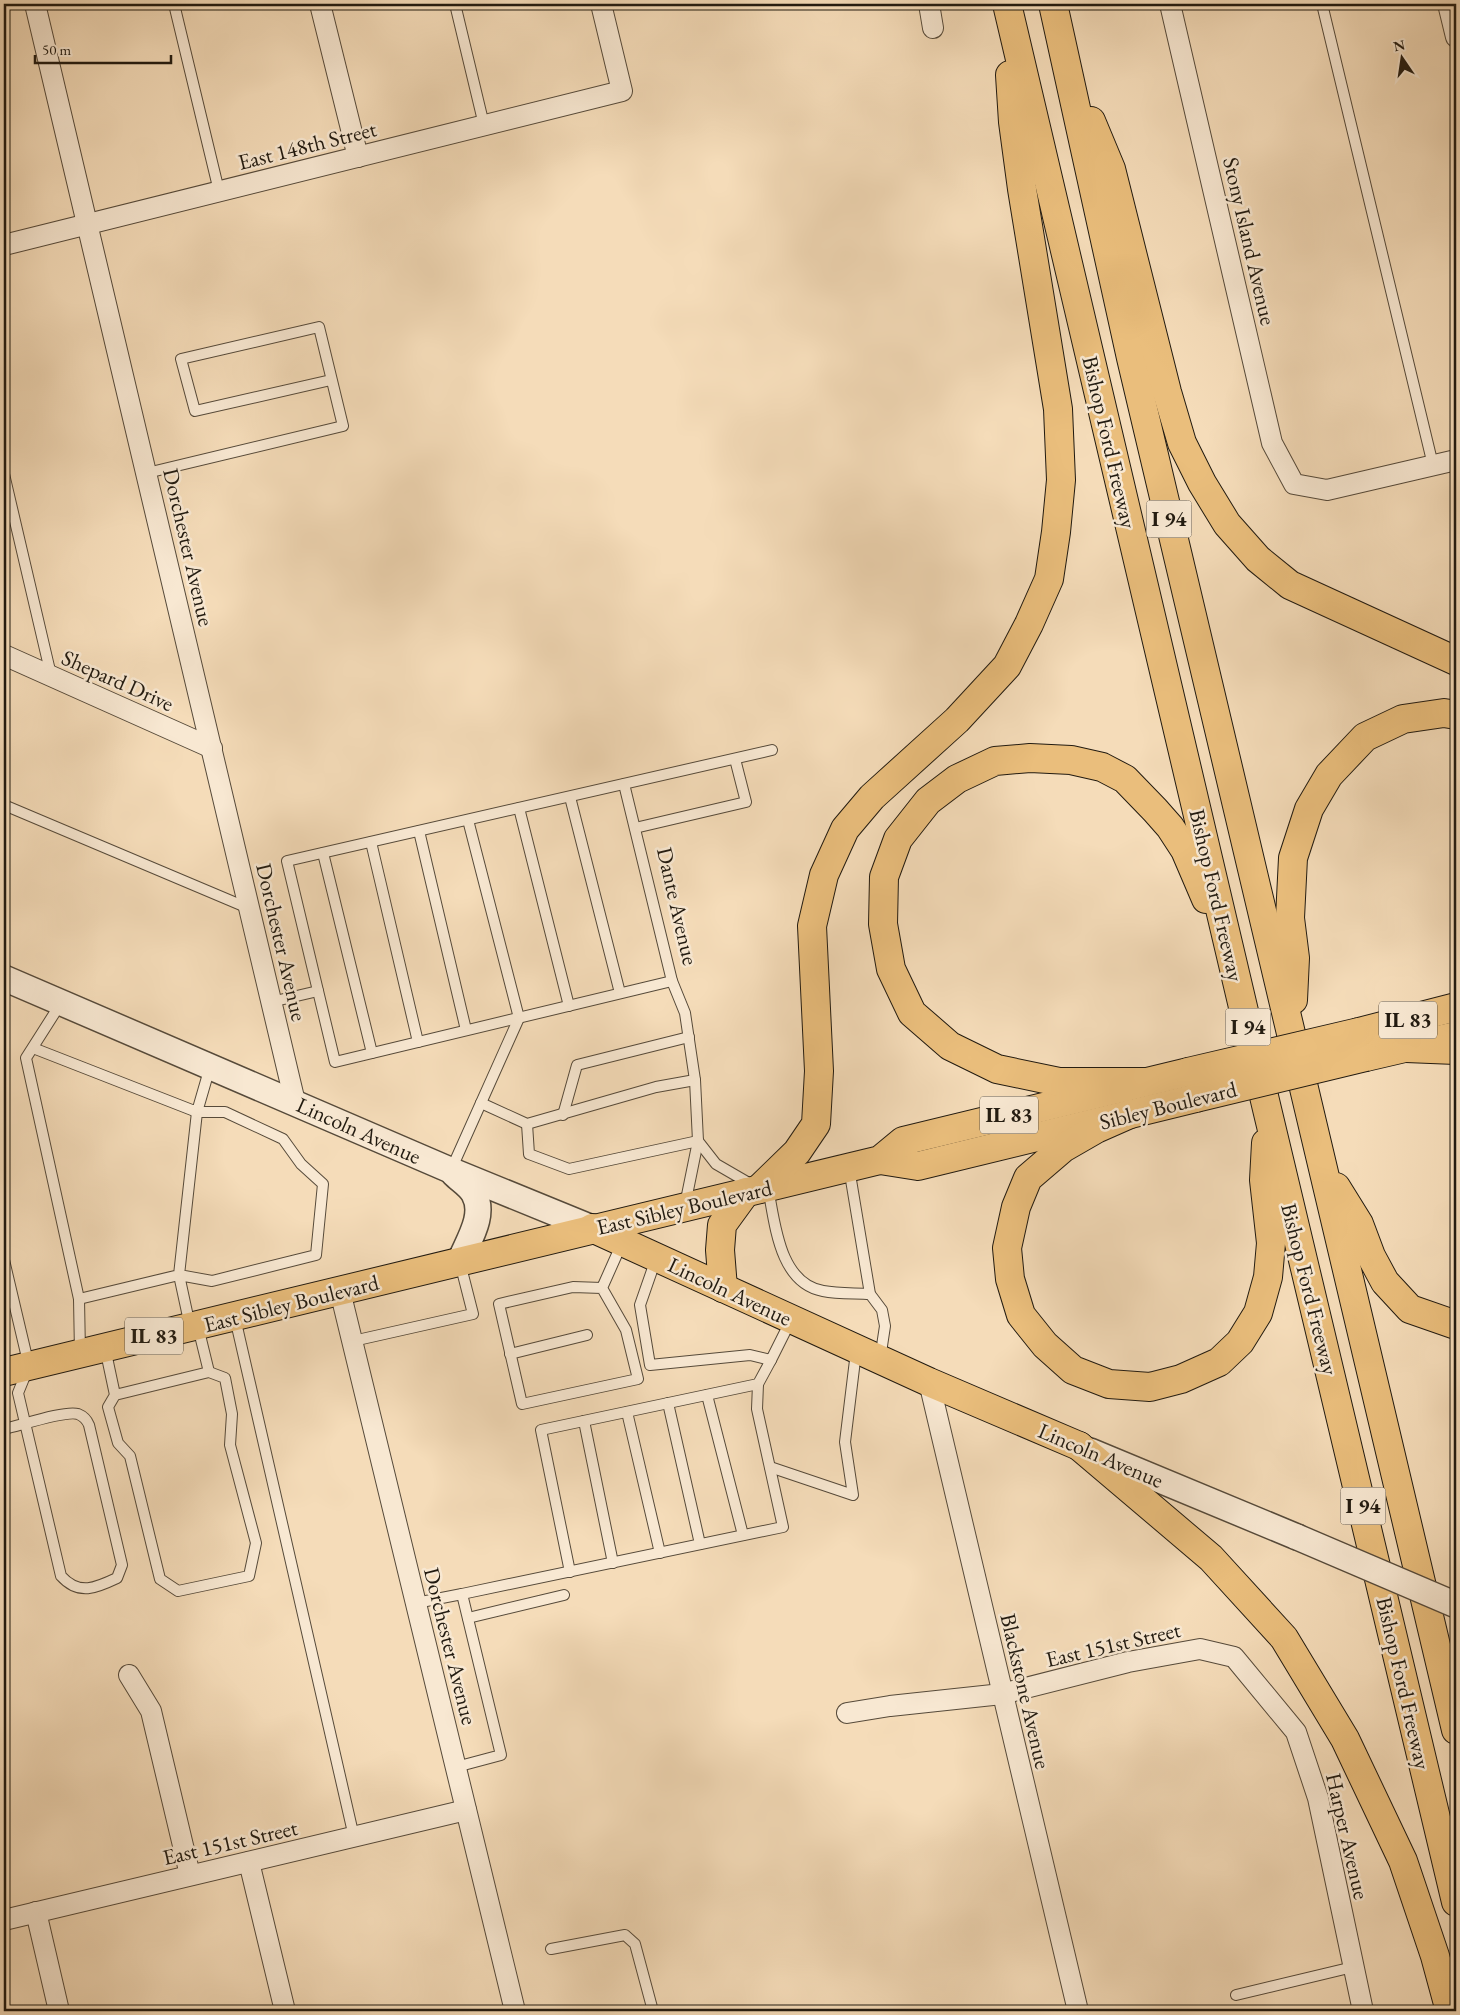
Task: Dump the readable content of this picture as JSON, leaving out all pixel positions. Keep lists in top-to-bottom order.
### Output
{
  "streets": {
    "main road": [
      "Bishop Ford Freeway",
      "I 94",
      "IL 83",
      "Sibley Boulevard",
      "Lincoln Avenue",
      "East Sibley Boulevard"
    ],
    "street": [
      "East 148th Street",
      "Stony Island Avenue",
      "Dorchester Avenue",
      "Shepard Drive",
      "East 151st Street",
      "Blackstone Avenue",
      "Harper Avenue"
    ],
    "lane": ["Dante Avenue"]
  },
  "crossings": [
    ["East 148th Street", "Dorchester Avenue"],
    ["Dorchester Avenue", "Shepard Drive"],
    ["Dorchester Avenue", "Lincoln Avenue"],
    ["Dorchester Avenue", "East Sibley Boulevard"],
    ["Dorchester Avenue", "East 151st Street"],
    ["Sibley Boulevard", "East Sibley Boulevard"],
    ["Lincoln Avenue", "East Sibley Boulevard"],
    ["Lincoln Avenue", "Blackstone Avenue"],
    ["East 151st Street", "Blackstone Avenue"],
    ["East 151st Street", "Harper Avenue"]
  ],
  "scale_bar": "50 m",
  "north": "top"
}
